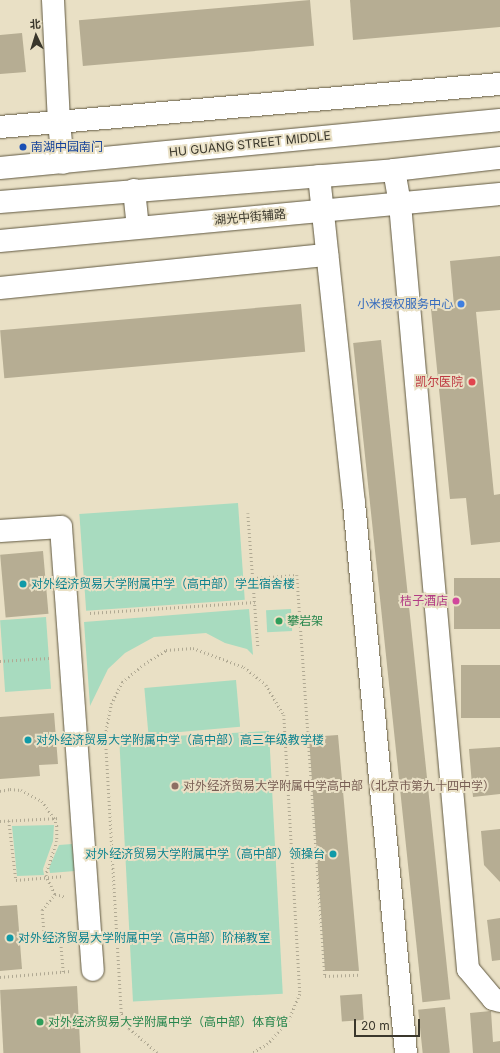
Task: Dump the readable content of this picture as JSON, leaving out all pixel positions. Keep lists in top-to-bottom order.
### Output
{
  "streets": {
    "street": ["HU GUANG STREET MIDDLE", "湖光中街辅路"]
  },
  "places": [
    "南湖中园南门",
    "小米授权服务中心",
    "凯尔医院",
    "对外经济贸易大学附属中学（高中部）学生宿舍楼",
    "桔子酒店",
    "攀岩架",
    "对外经济贸易大学附属中学（高中部）高三年级教学楼",
    "对外经济贸易大学附属中学高中部（北京市第九十四中学）",
    "对外经济贸易大学附属中学（高中部）领操台",
    "对外经济贸易大学附属中学（高中部）阶梯教室",
    "对外经济贸易大学附属中学（高中部）体育馆"
  ],
  "scale_bar": "20 m",
  "north": "top"
}
